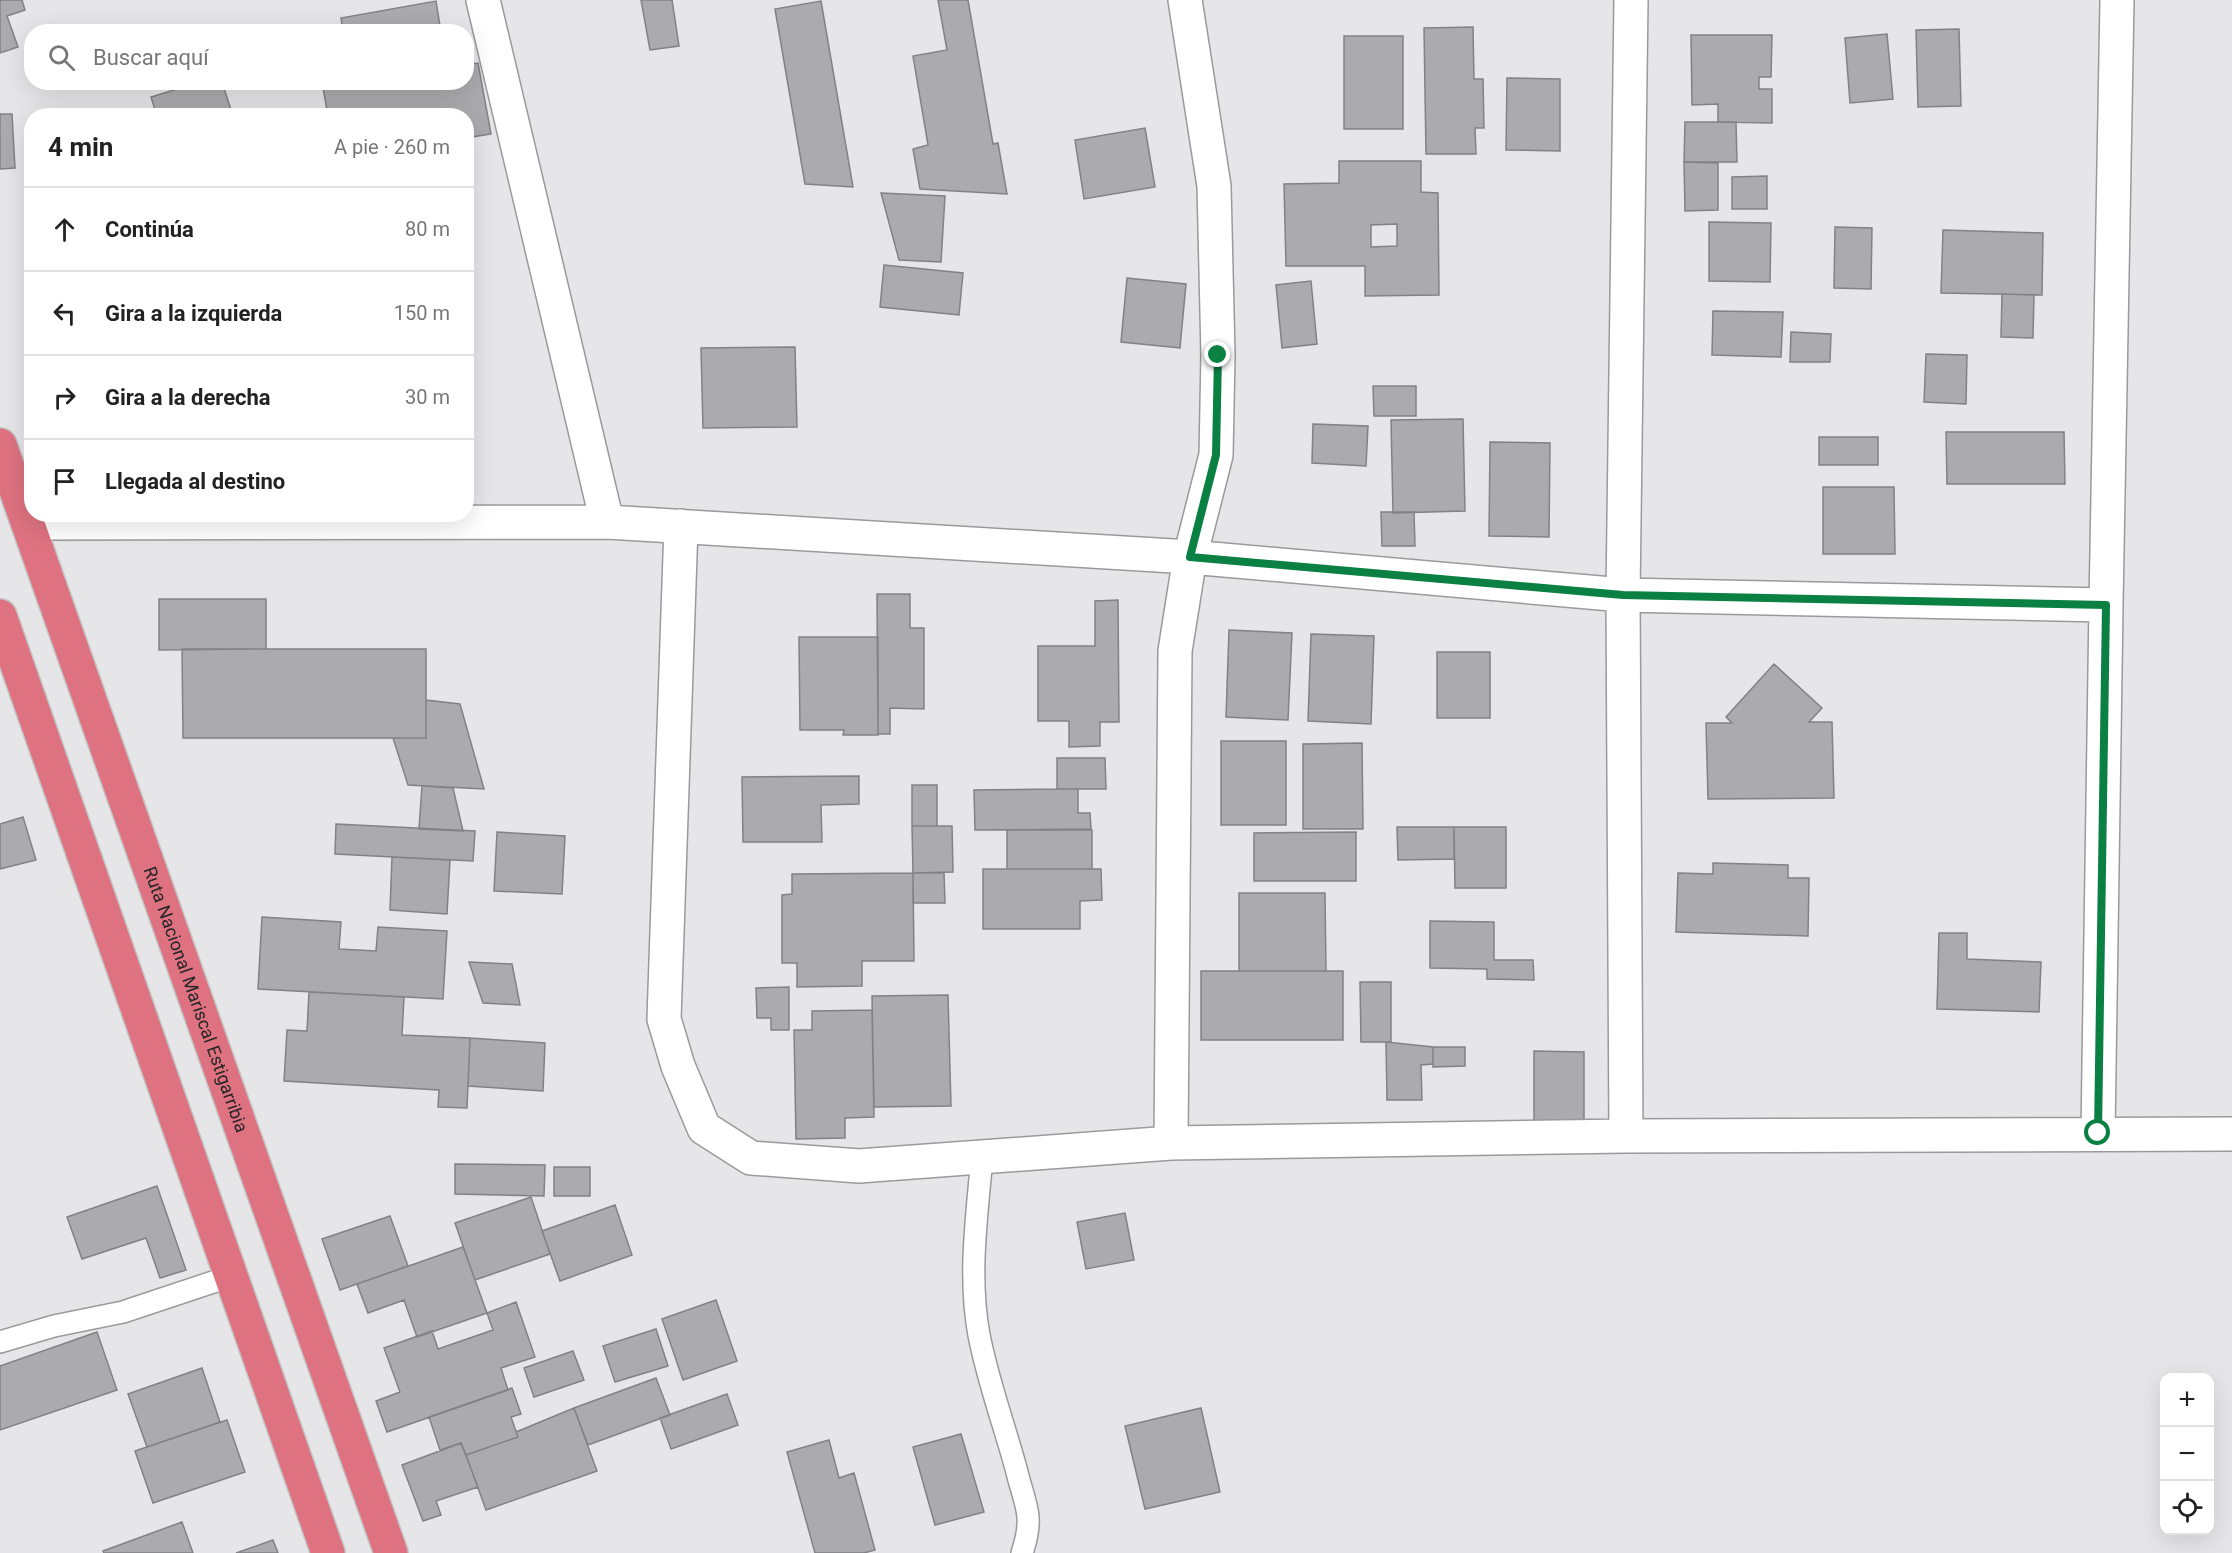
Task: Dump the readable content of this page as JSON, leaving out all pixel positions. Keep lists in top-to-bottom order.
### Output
{
  "streets": {
    "highway": ["Ruta Nacional Mariscal Estigarribia"]
  },
  "page": {
    "search": "Buscar aquí",
    "heading": ["4 min", "A pie · 260 m"],
    "list": [
      ["Continúa", "80 m"],
      ["Gira a la izquierda", "150 m"],
      ["Gira a la derecha", "30 m"],
      "Llegada al destino"
    ],
    "map_buttons": ["+", "−"]
  }
}
